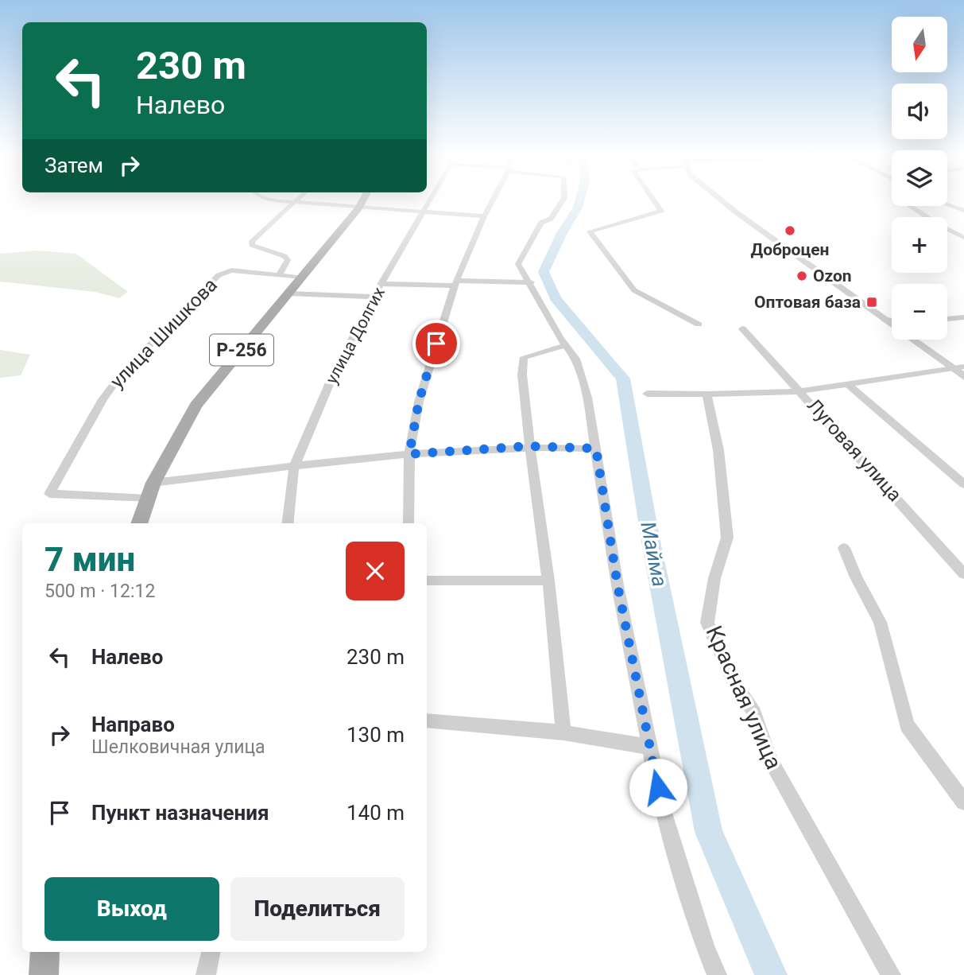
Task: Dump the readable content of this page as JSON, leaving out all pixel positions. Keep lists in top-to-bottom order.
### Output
{
  "streets": {
    "main road": ["Р-256"],
    "street": [
      "улица Шишкова",
      "улица Долгих",
      "Луговая улица",
      "Красная улица"
    ]
  },
  "crossings": [
    ["улица Шишкова", "Р-256"]
  ],
  "water": ["Майма"],
  "places": {
    "other": ["Доброцен", "Ozon"],
    "transit": ["Оптовая база"]
  },
  "north": "bottom",
  "page": {
    "map_buttons": ["+", "−"],
    "turn": ["230 m", "Налево"],
    "then": "Затем",
    "heading": ["7 мин", "500 m · 12:12"],
    "list": [
      {
        "name": "Налево",
        "value": "230 m"
      },
      {
        "name": "Направо",
        "note": "Шелковичная улица",
        "value": "130 m"
      },
      {
        "name": "Пункт назначения",
        "value": "140 m"
      }
    ],
    "buttons": ["Выход", "Поделиться"]
  }
}
